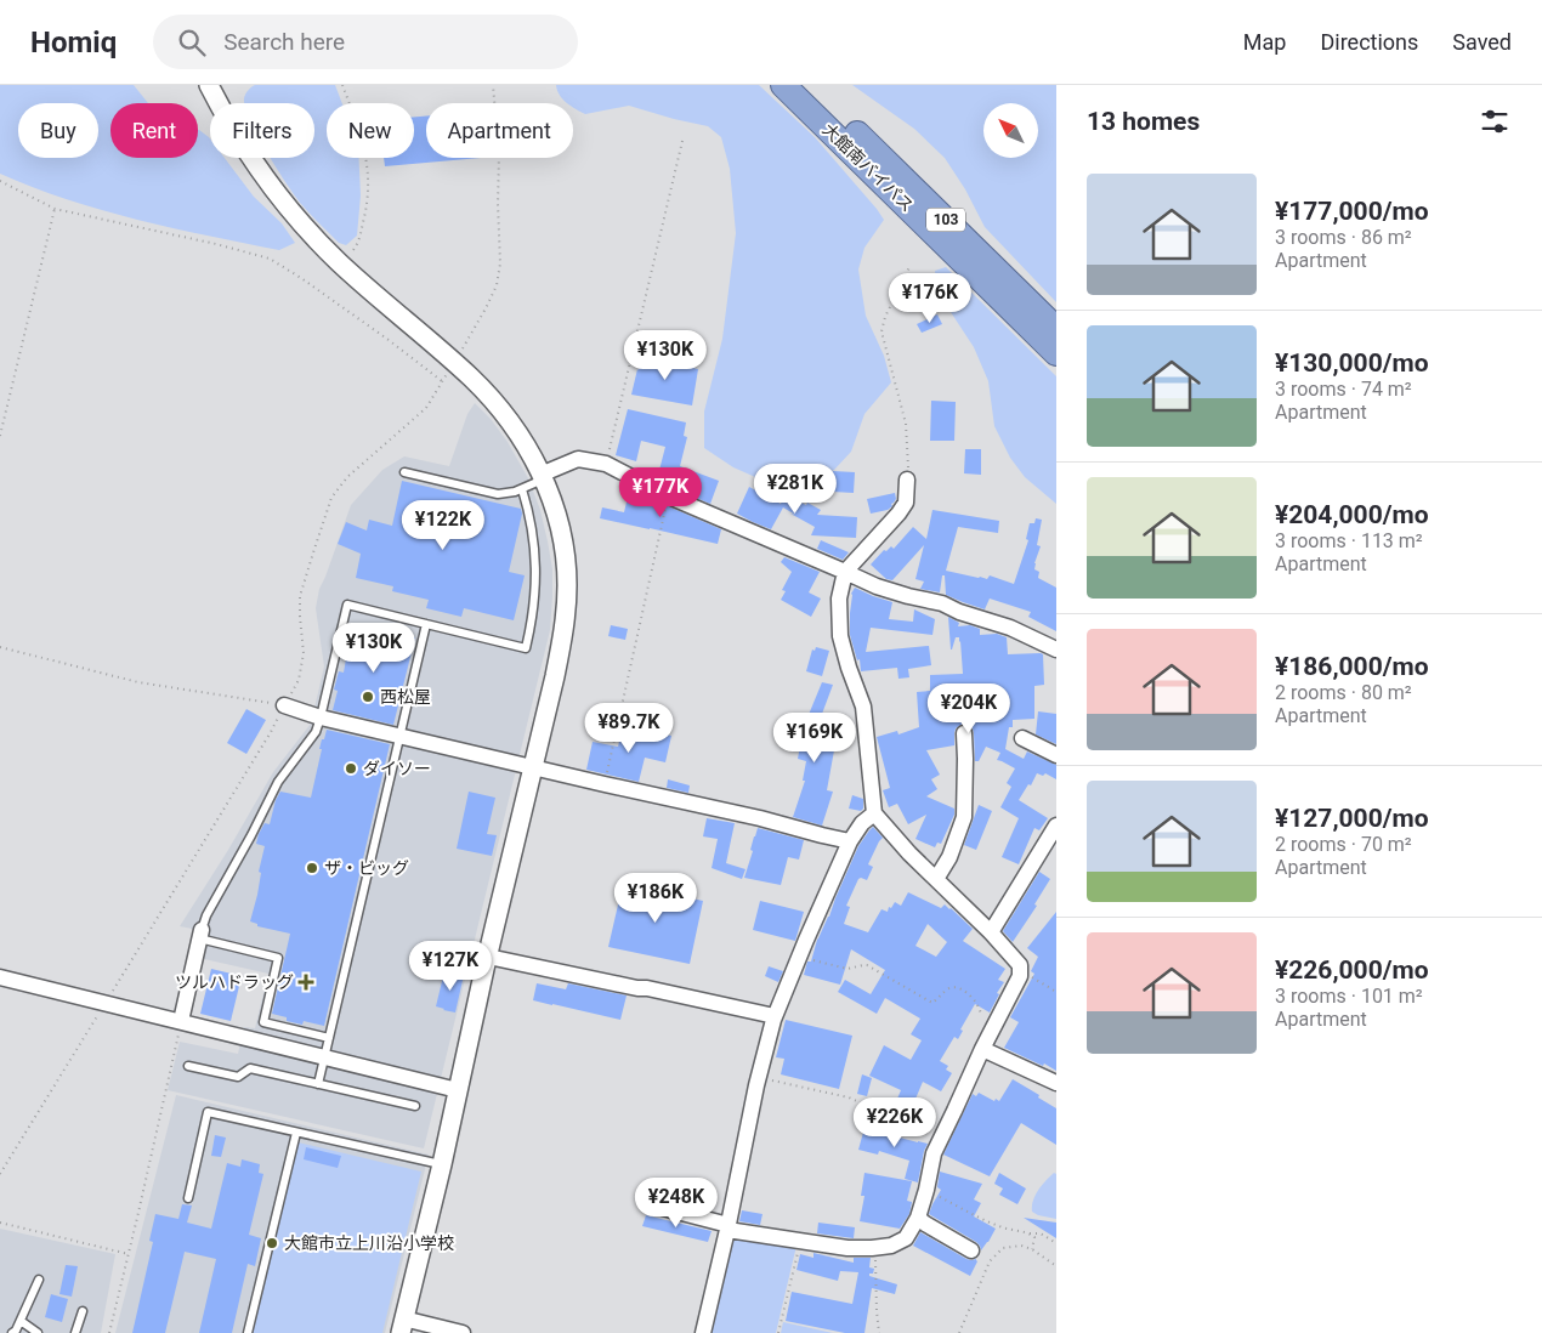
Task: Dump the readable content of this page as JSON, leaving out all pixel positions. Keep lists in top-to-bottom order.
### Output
{
  "streets": {
    "highway": ["大館南バイパス", "103"]
  },
  "places": {
    "other": [
      "西松屋",
      "ダイソー",
      "ザ・ビッグ",
      "大館市立上川沿小学校"
    ],
    "health": ["ツルハドラッグ"]
  },
  "north": "top left",
  "page": {
    "header": "Homiq",
    "search": "Search here",
    "nav": ["Map", "Directions", "Saved"],
    "heading": "13 homes",
    "chip": [
      "Buy",
      "Rent",
      "Filters",
      "New",
      "Apartment"
    ],
    "list": [
      {
        "name": "¥177,000/mo",
        "note": "3 rooms · 86 m² · Apartment"
      },
      {
        "name": "¥130,000/mo",
        "note": "3 rooms · 74 m² · Apartment"
      },
      {
        "name": "¥204,000/mo",
        "note": "3 rooms · 113 m² · Apartment"
      },
      {
        "name": "¥186,000/mo",
        "note": "2 rooms · 80 m² · Apartment"
      },
      {
        "name": "¥127,000/mo",
        "note": "2 rooms · 70 m² · Apartment"
      },
      {
        "name": "¥226,000/mo",
        "note": "3 rooms · 101 m² · Apartment"
      }
    ],
    "price": [
      "¥176K",
      "¥130K",
      "¥281K",
      "¥177K",
      "¥122K",
      "¥130K",
      "¥204K",
      "¥89.7K",
      "¥169K",
      "¥186K",
      "¥127K",
      "¥226K",
      "¥248K"
    ]
  }
}
